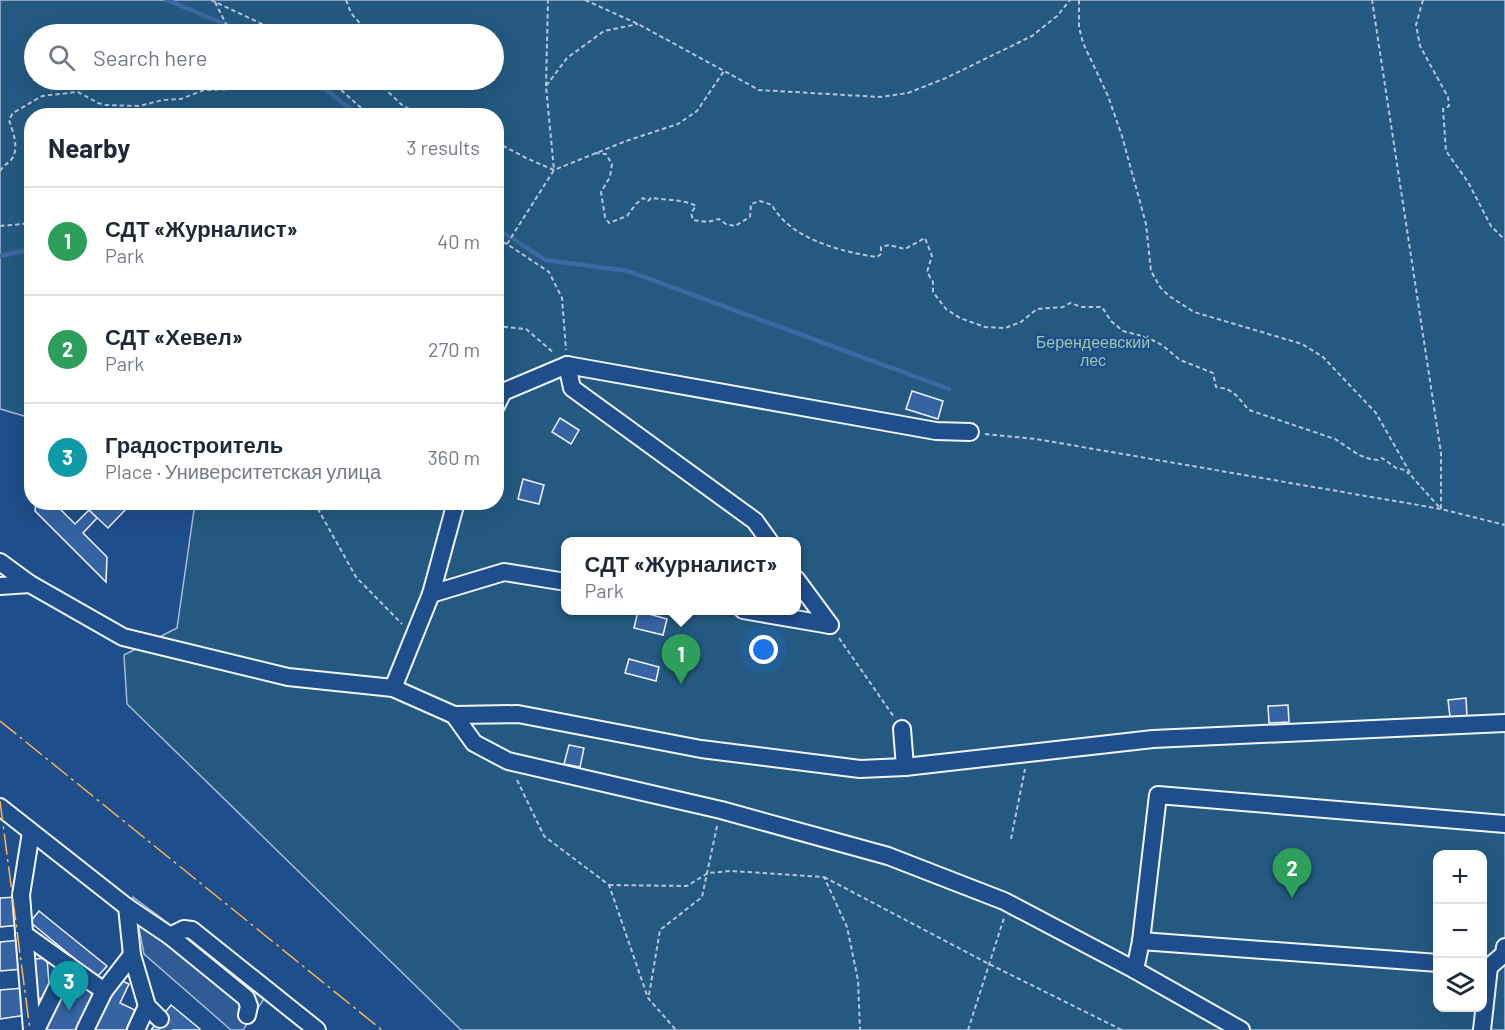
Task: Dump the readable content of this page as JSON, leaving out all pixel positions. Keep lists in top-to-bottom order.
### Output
{
  "parks": ["Берендеевский лес"],
  "page": {
    "search": "Search here",
    "heading": ["Nearby", "3 results"],
    "list": [
      {
        "mark": "1",
        "name": "СДТ «Журналист»",
        "note": "Park",
        "value": "40 m"
      },
      {
        "mark": "2",
        "name": "СДТ «Хевел»",
        "note": "Park",
        "value": "270 m"
      },
      {
        "mark": "3",
        "name": "Градостроитель",
        "note": "Place · Университетская улица",
        "value": "360 m"
      }
    ],
    "popup": ["СДТ «Журналист»", "Park"],
    "pins": ["1", "2", "3"],
    "map_buttons": ["+", "−"]
  }
}
